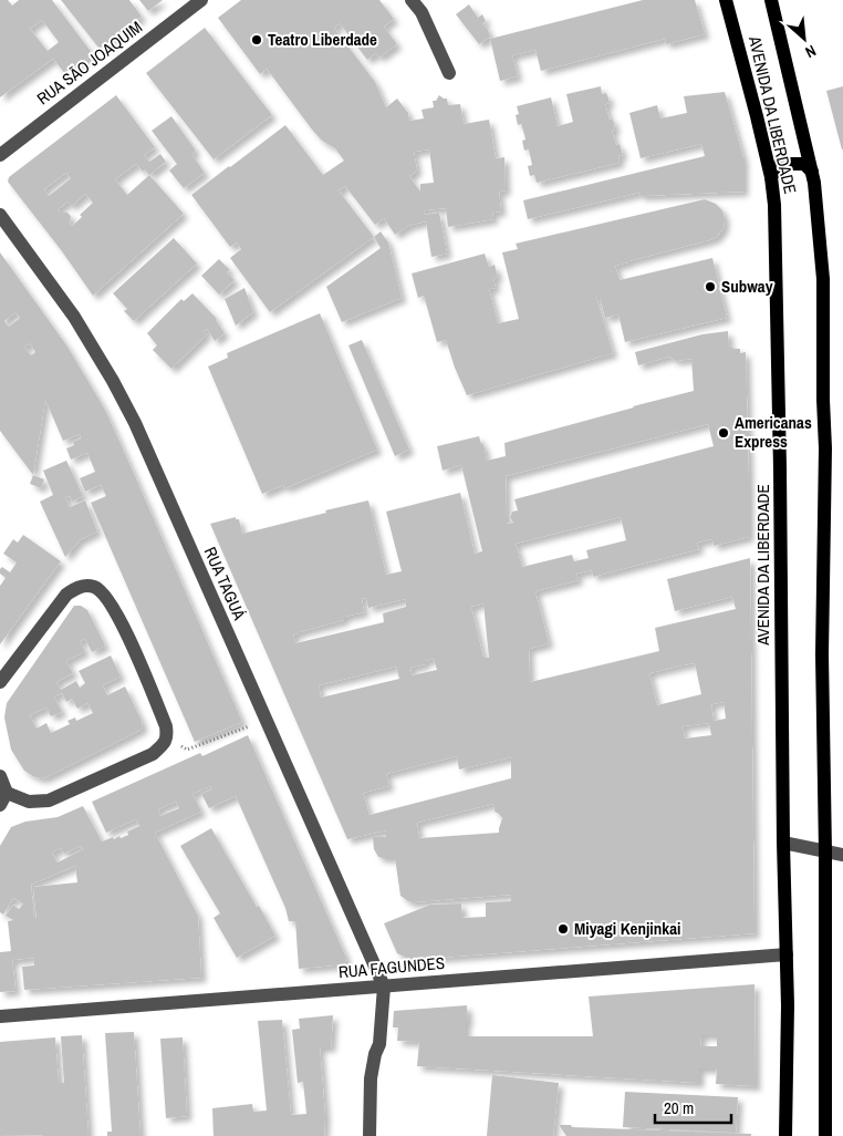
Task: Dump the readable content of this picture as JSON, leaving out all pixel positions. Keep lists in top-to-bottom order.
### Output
{
  "streets": {
    "main road": ["AVENIDA DA LIBERDADE"],
    "street": ["RUA SÃO JOAQUIM", "RUA TAGUÁ", "RUA FAGUNDES"]
  },
  "crossings": [
    ["AVENIDA DA LIBERDADE", "RUA FAGUNDES"],
    ["RUA TAGUÁ", "RUA FAGUNDES"]
  ],
  "places": [
    "Teatro Liberdade",
    "Subway",
    "Americanas Express",
    "Miyagi Kenjinkai"
  ],
  "scale_bar": "20 m",
  "north": "bottom right"
}
